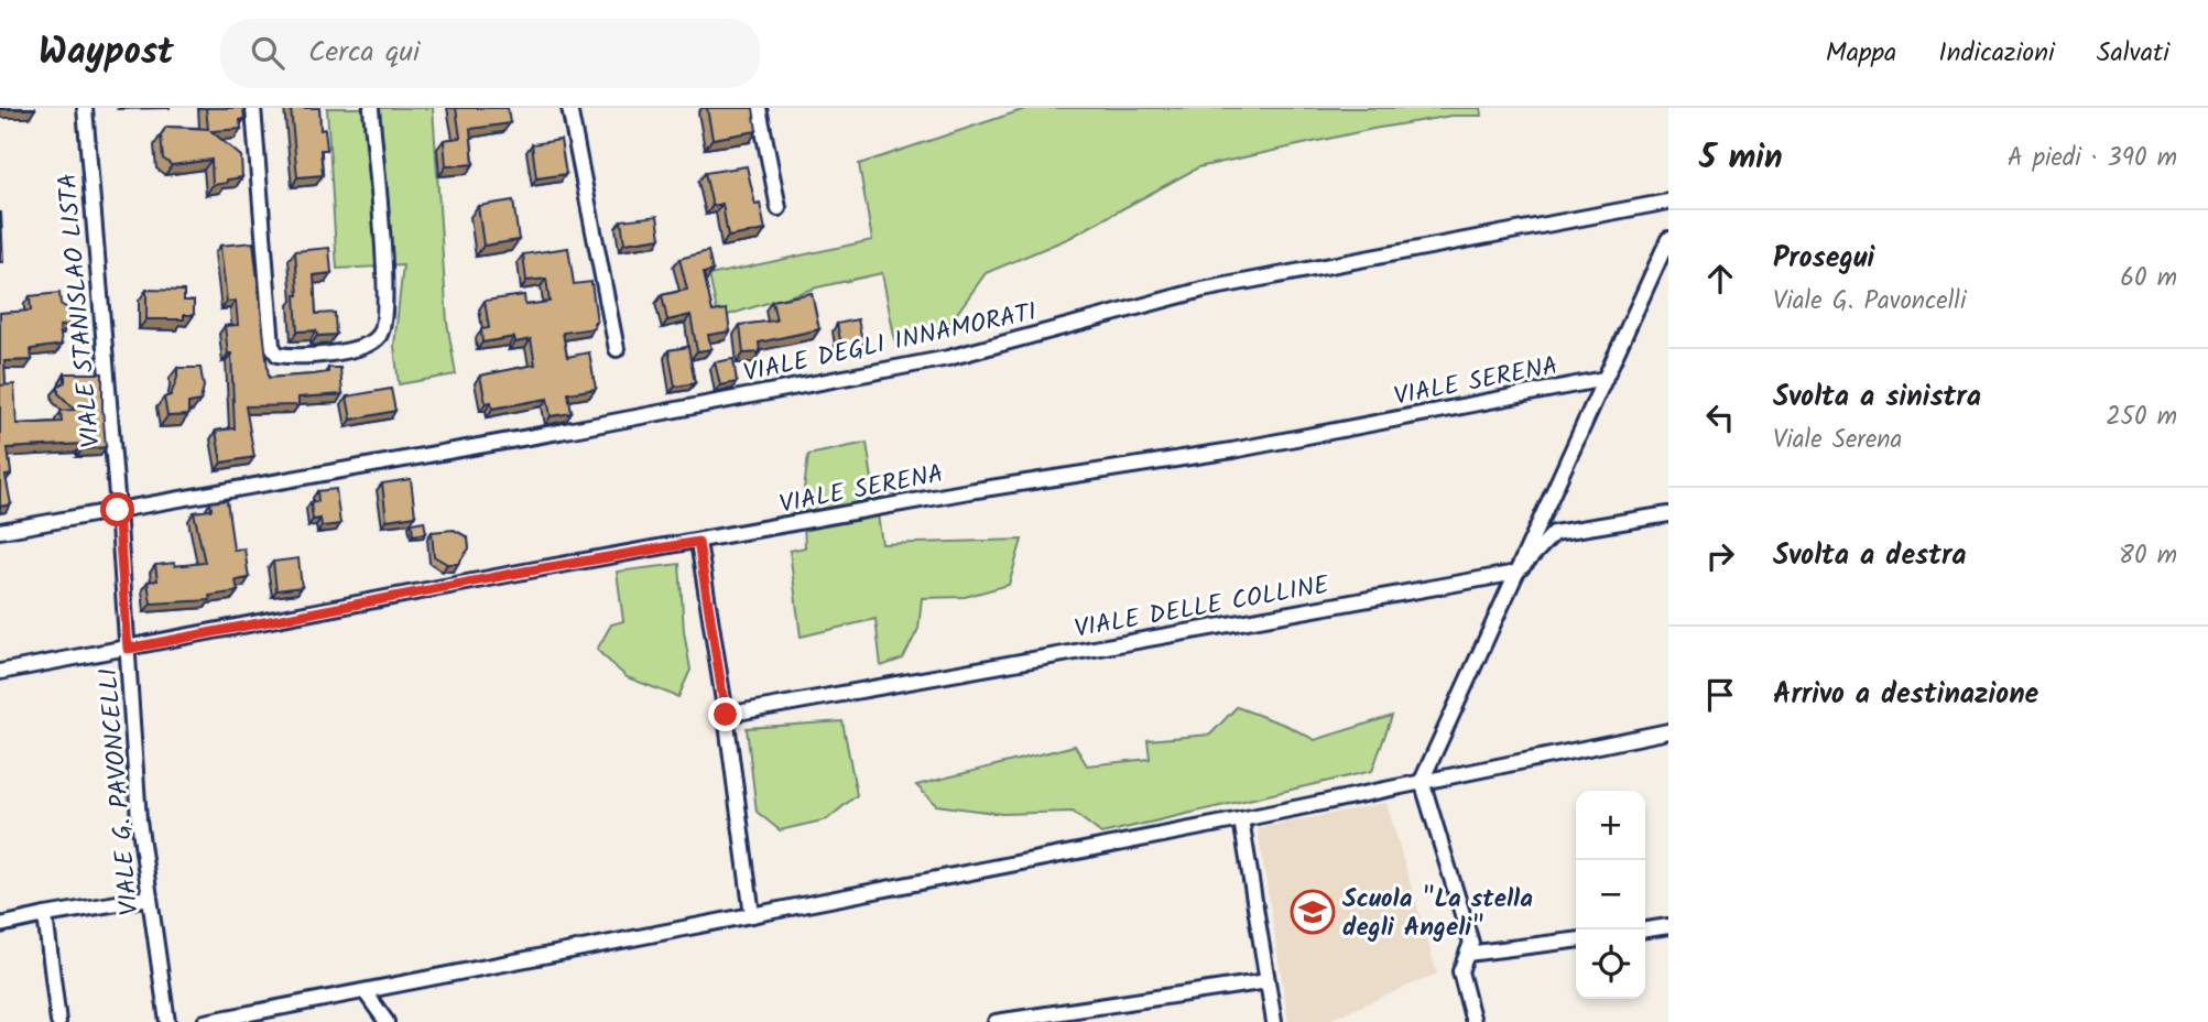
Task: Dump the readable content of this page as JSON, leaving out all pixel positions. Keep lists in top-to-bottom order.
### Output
{
  "streets": {
    "street": [
      "VIALE STANISLAO LISTA",
      "VIALE DEGLI INNAMORATI",
      "VIALE SERENA",
      "VIALE DELLE COLLINE",
      "VIALE G. PAVONCELLI"
    ]
  },
  "crossings": [
    ["VIALE STANISLAO LISTA", "VIALE DEGLI INNAMORATI"],
    ["VIALE STANISLAO LISTA", "VIALE G. PAVONCELLI"],
    ["VIALE DEGLI INNAMORATI", "VIALE G. PAVONCELLI"],
    ["VIALE SERENA", "VIALE G. PAVONCELLI"]
  ],
  "places": {
    "school or university": ["Scuola \"La stella degli Angeli\""]
  },
  "page": {
    "header": "Waypost",
    "search": "Cerca qui",
    "nav": ["Mappa", "Indicazioni", "Salvati"],
    "heading": ["5 min", "A piedi · 390 m"],
    "list": [
      ["Prosegui", "Viale G. Pavoncelli", "60 m"],
      ["Svolta a sinistra", "Viale Serena", "250 m"],
      ["Svolta a destra", "80 m"],
      "Arrivo a destinazione"
    ],
    "map_buttons": ["+", "−"]
  }
}
